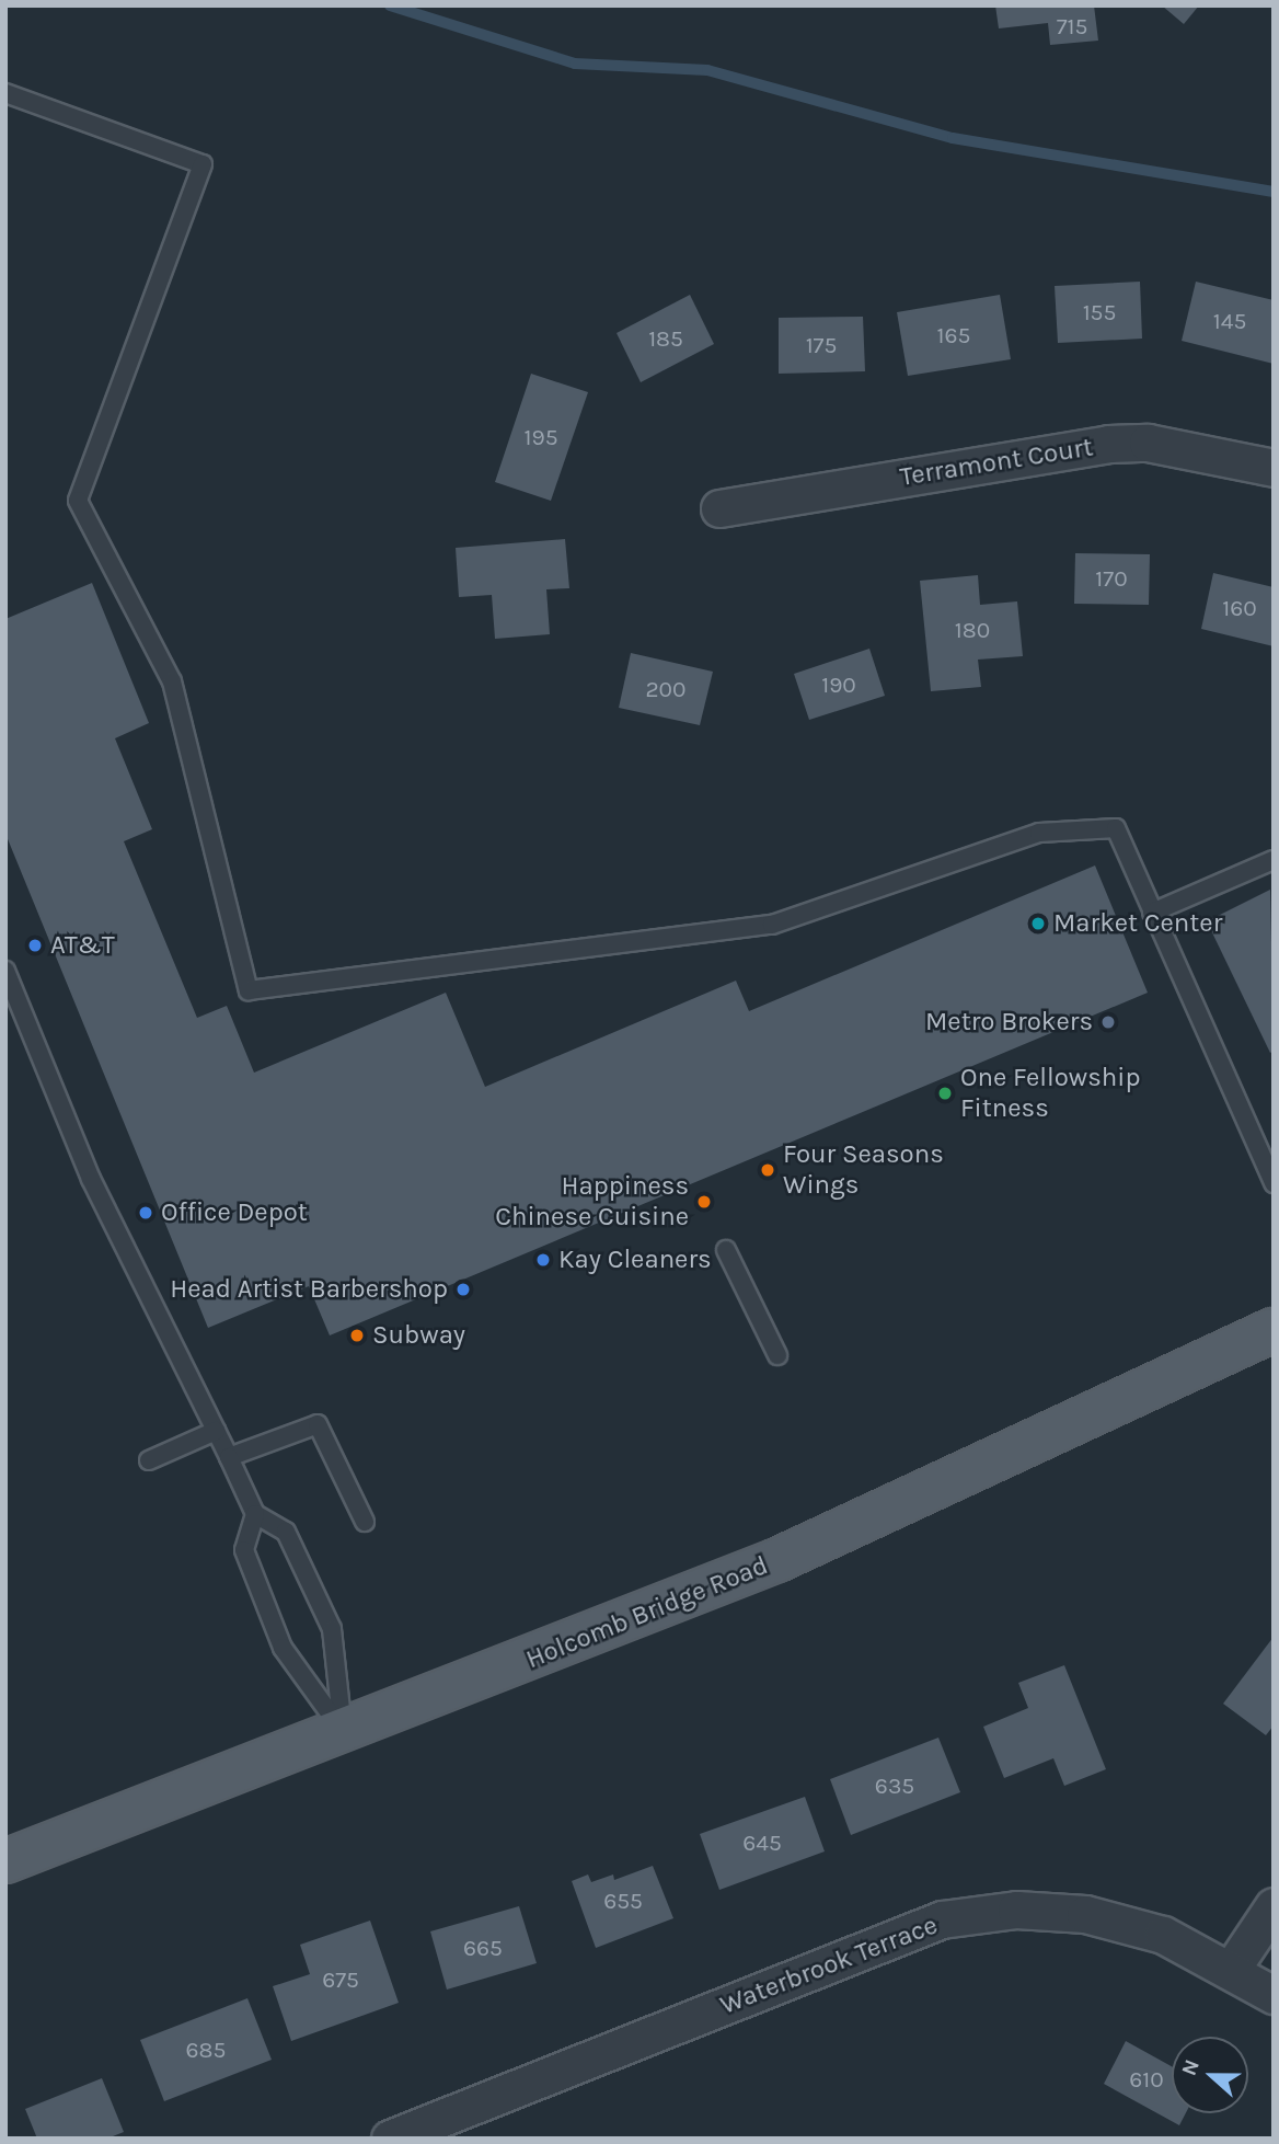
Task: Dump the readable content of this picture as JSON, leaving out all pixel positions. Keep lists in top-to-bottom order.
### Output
{
  "streets": {
    "main road": ["Holcomb Bridge Road"],
    "street": ["Terramont Court", "Waterbrook Terrace"]
  },
  "places": [
    "Market Center",
    "AT&T",
    "Metro Brokers",
    "One Fellowship Fitness",
    "Four Seasons Wings",
    "Happiness Chinese Cuisine",
    "Office Depot",
    "Kay Cleaners",
    "Head Artist Barbershop",
    "Subway"
  ],
  "house_numbers": [
    "715",
    "155",
    "145",
    "165",
    "185",
    "175",
    "195",
    "170",
    "160",
    "180",
    "190",
    "200",
    "635",
    "645",
    "655",
    "665",
    "675",
    "685",
    "610"
  ],
  "north": "left"
}
